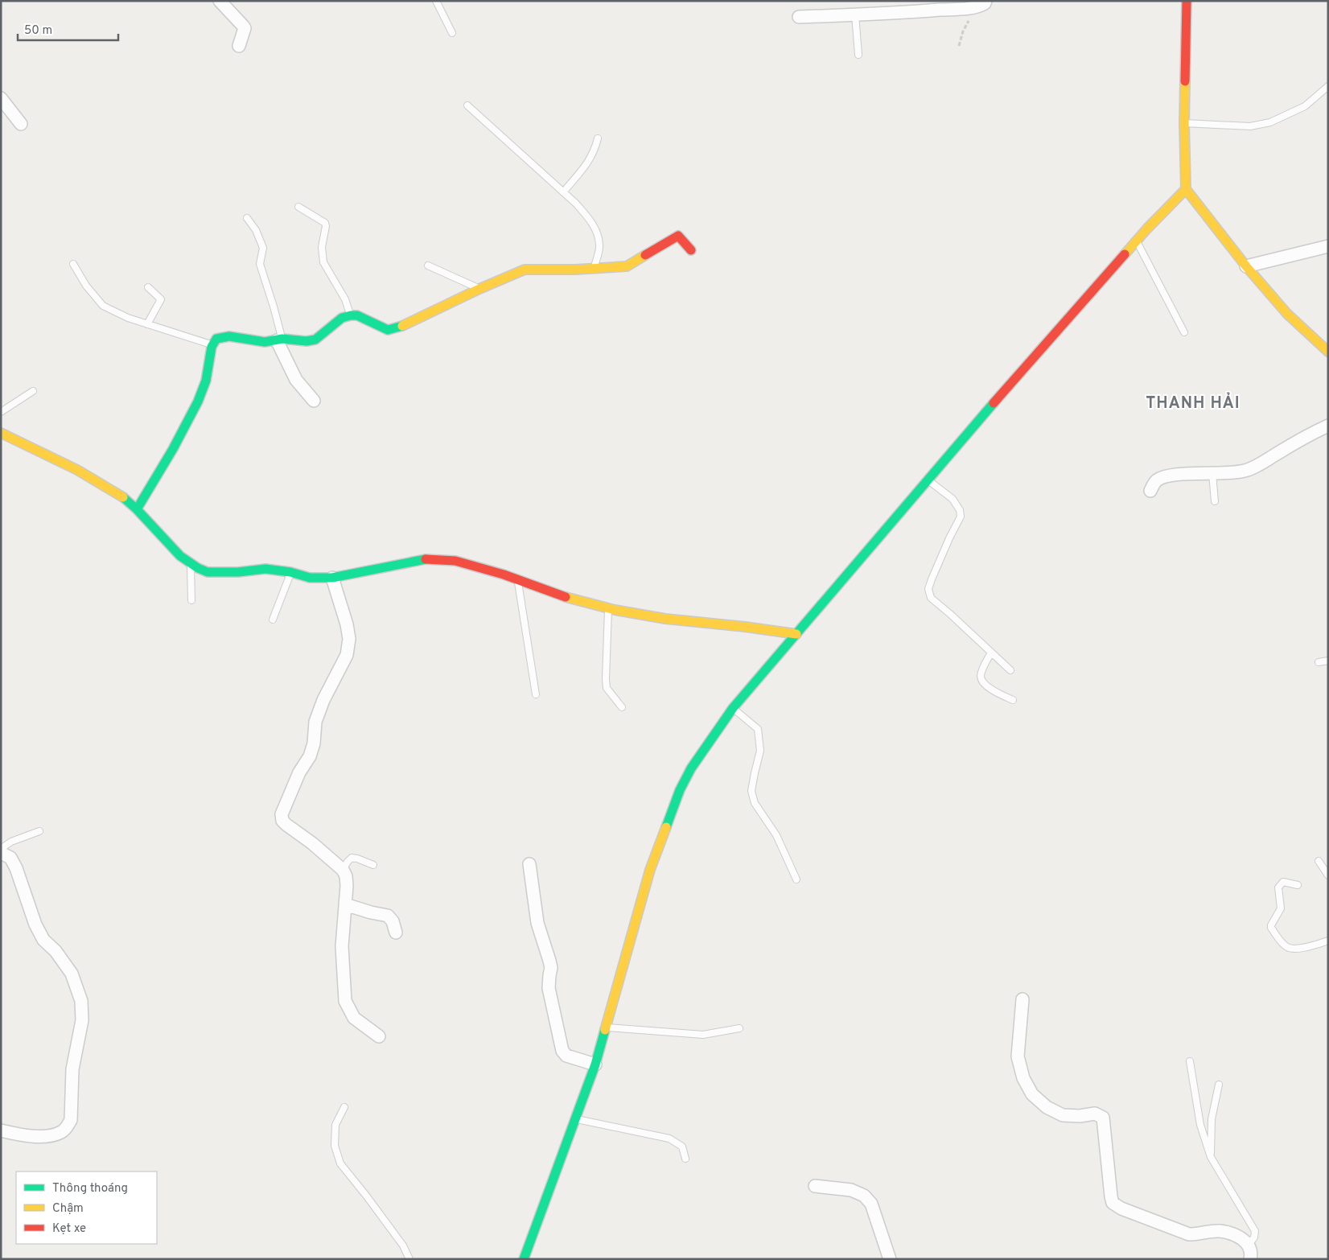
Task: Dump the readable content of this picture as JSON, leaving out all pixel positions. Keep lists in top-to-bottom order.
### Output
{
  "districts": ["THANH HẢI"],
  "legend": ["Thông thoáng", "Chậm", "Kẹt xe"],
  "scale_bar": "50 m"
}
